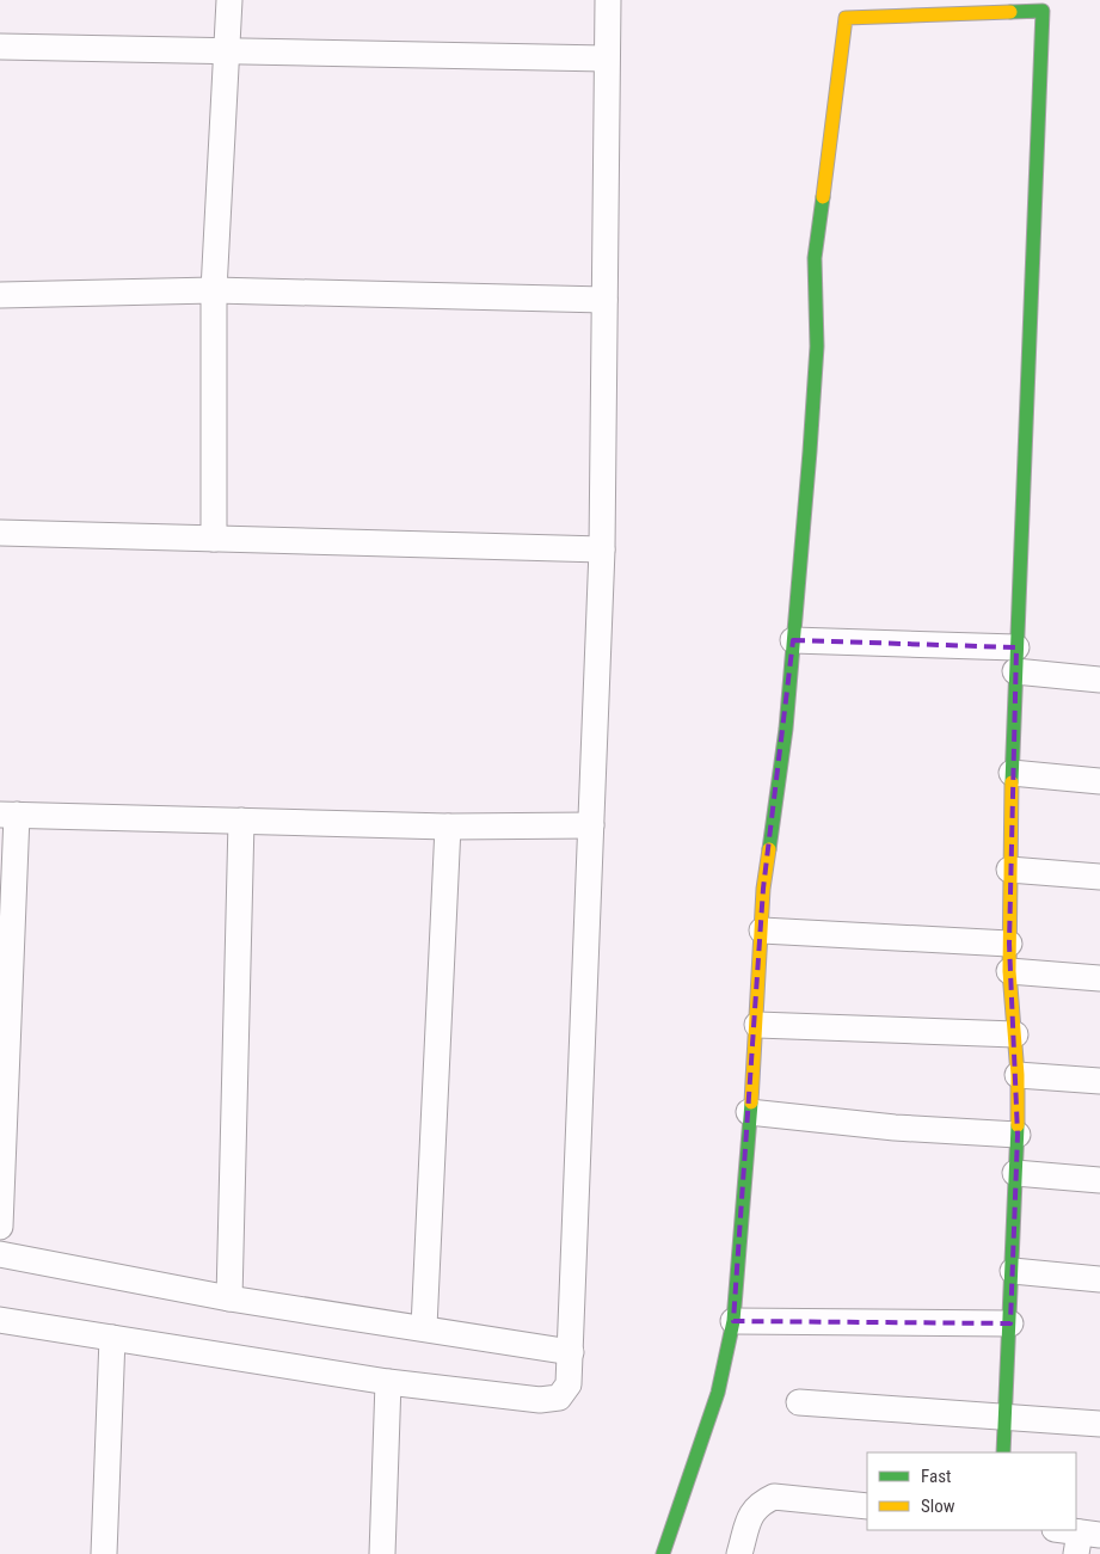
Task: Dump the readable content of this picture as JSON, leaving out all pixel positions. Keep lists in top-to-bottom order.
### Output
{
  "legend": ["Fast", "Slow"]
}
